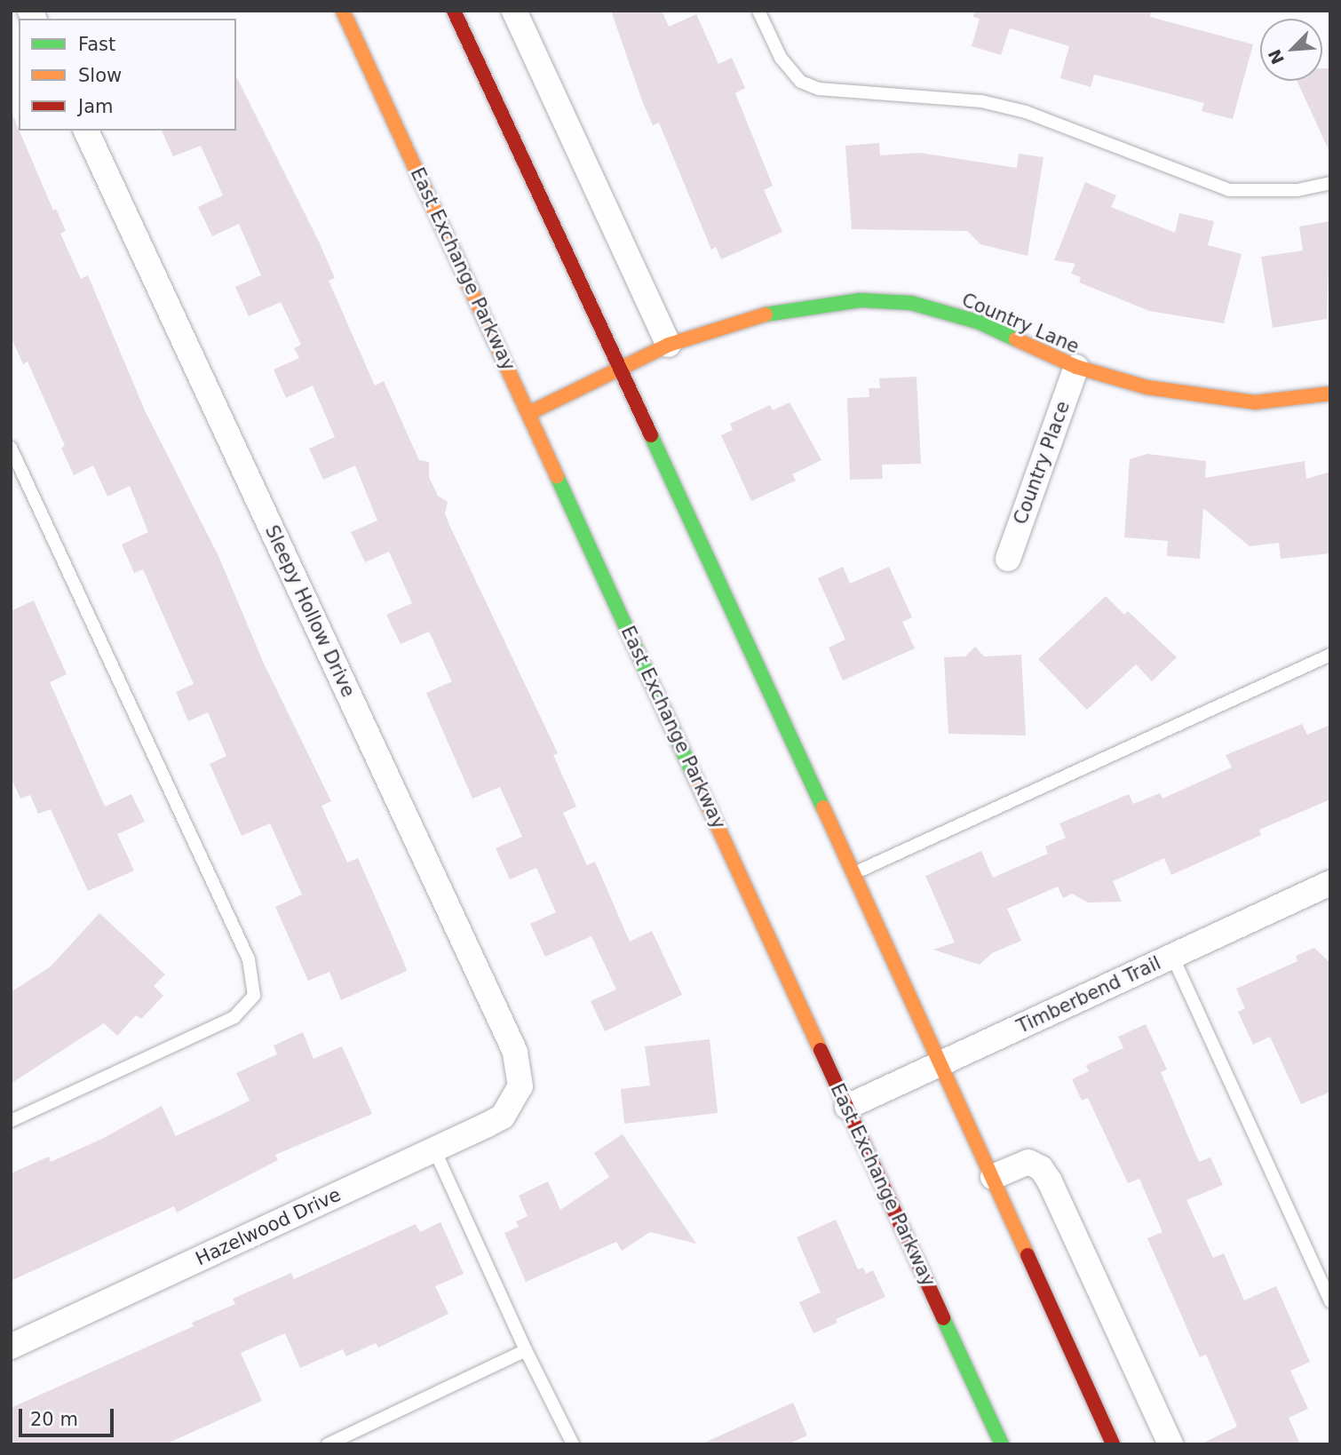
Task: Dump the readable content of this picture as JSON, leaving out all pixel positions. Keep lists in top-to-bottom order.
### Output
{
  "streets": {
    "main road": ["East Exchange Parkway", "Country Lane"],
    "street": [
      "Country Place",
      "Sleepy Hollow Drive",
      "Timberbend Trail",
      "Hazelwood Drive"
    ]
  },
  "crossings": [
    ["East Exchange Parkway", "Country Lane"],
    ["East Exchange Parkway", "Timberbend Trail"],
    ["Country Lane", "Country Place"],
    ["Sleepy Hollow Drive", "Hazelwood Drive"]
  ],
  "legend": ["Fast", "Slow", "Jam"],
  "scale_bar": "20 m",
  "north": "bottom left"
}
